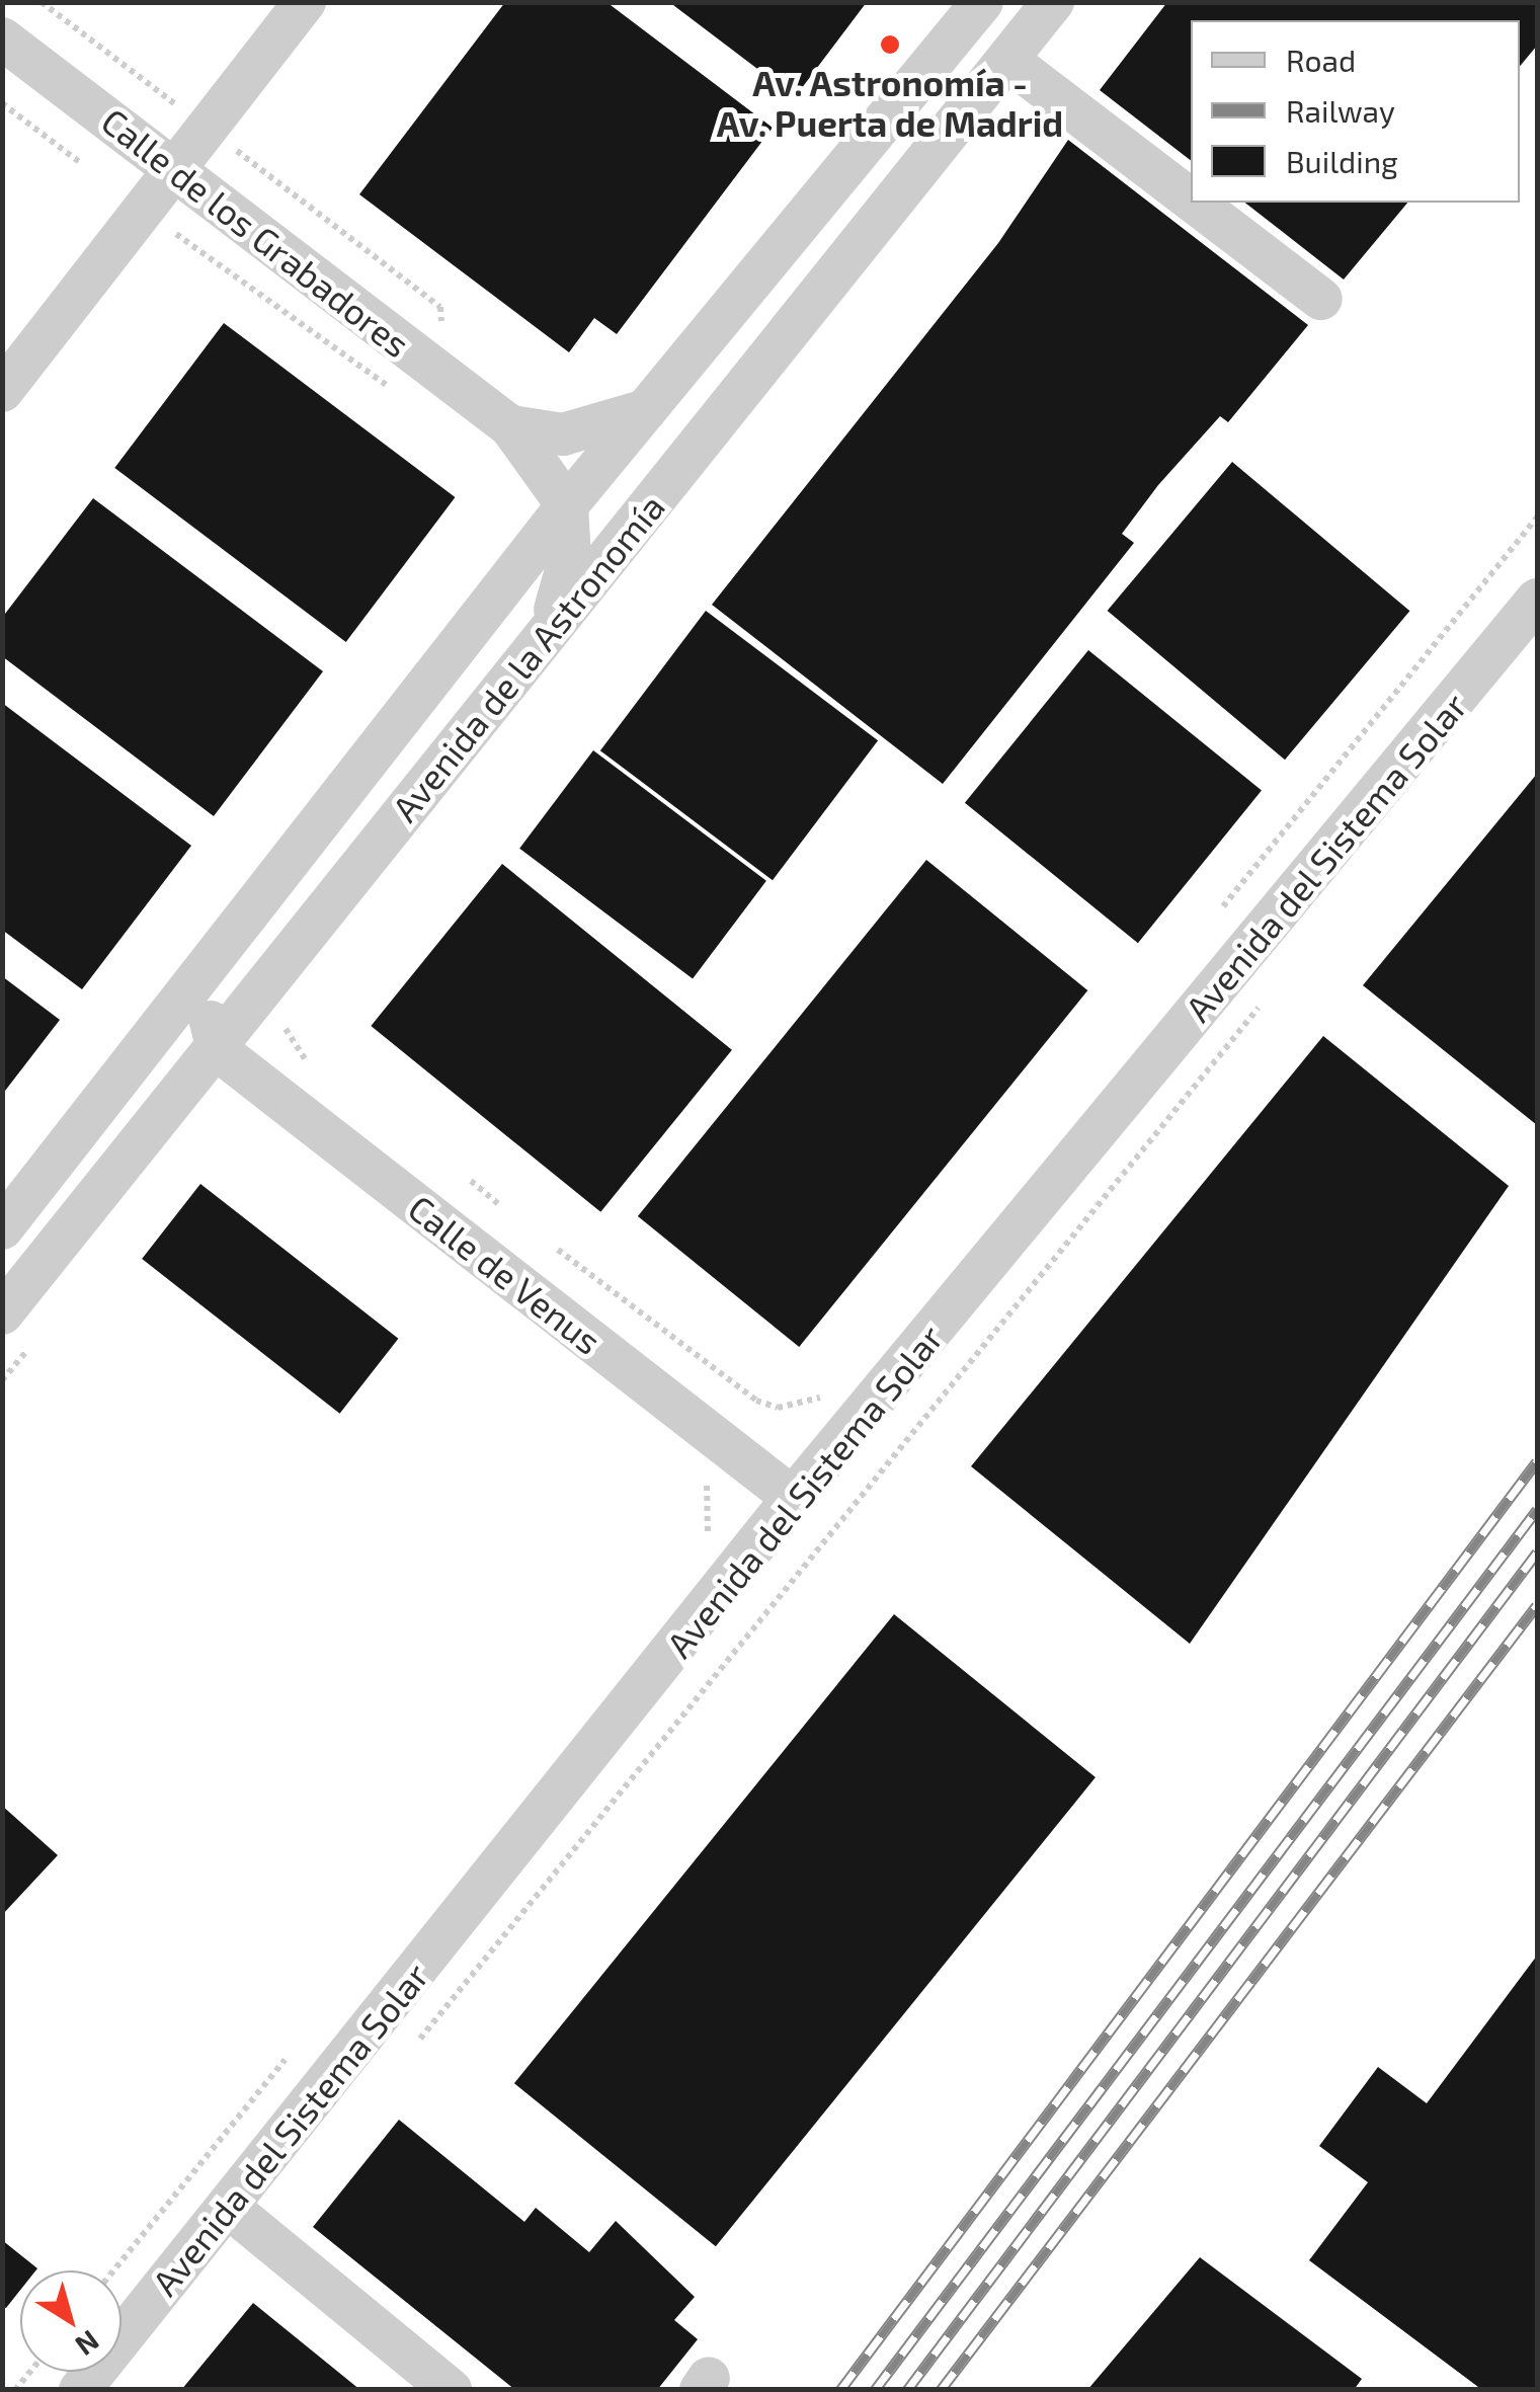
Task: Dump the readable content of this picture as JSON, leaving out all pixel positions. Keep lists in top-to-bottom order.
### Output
{
  "streets": {
    "street": [
      "Calle de los Grabadores",
      "Avenida de la Astronomía",
      "Avenida del Sistema Solar",
      "Calle de Venus"
    ]
  },
  "crossings": [
    ["Calle de los Grabadores", "Avenida de la Astronomía"],
    ["Avenida de la Astronomía", "Calle de Venus"],
    ["Avenida del Sistema Solar", "Calle de Venus"]
  ],
  "places": ["Av. Astronomía - Av. Puerta de Madrid"],
  "legend": ["Road", "Railway", "Building"],
  "north": "bottom right"
}
